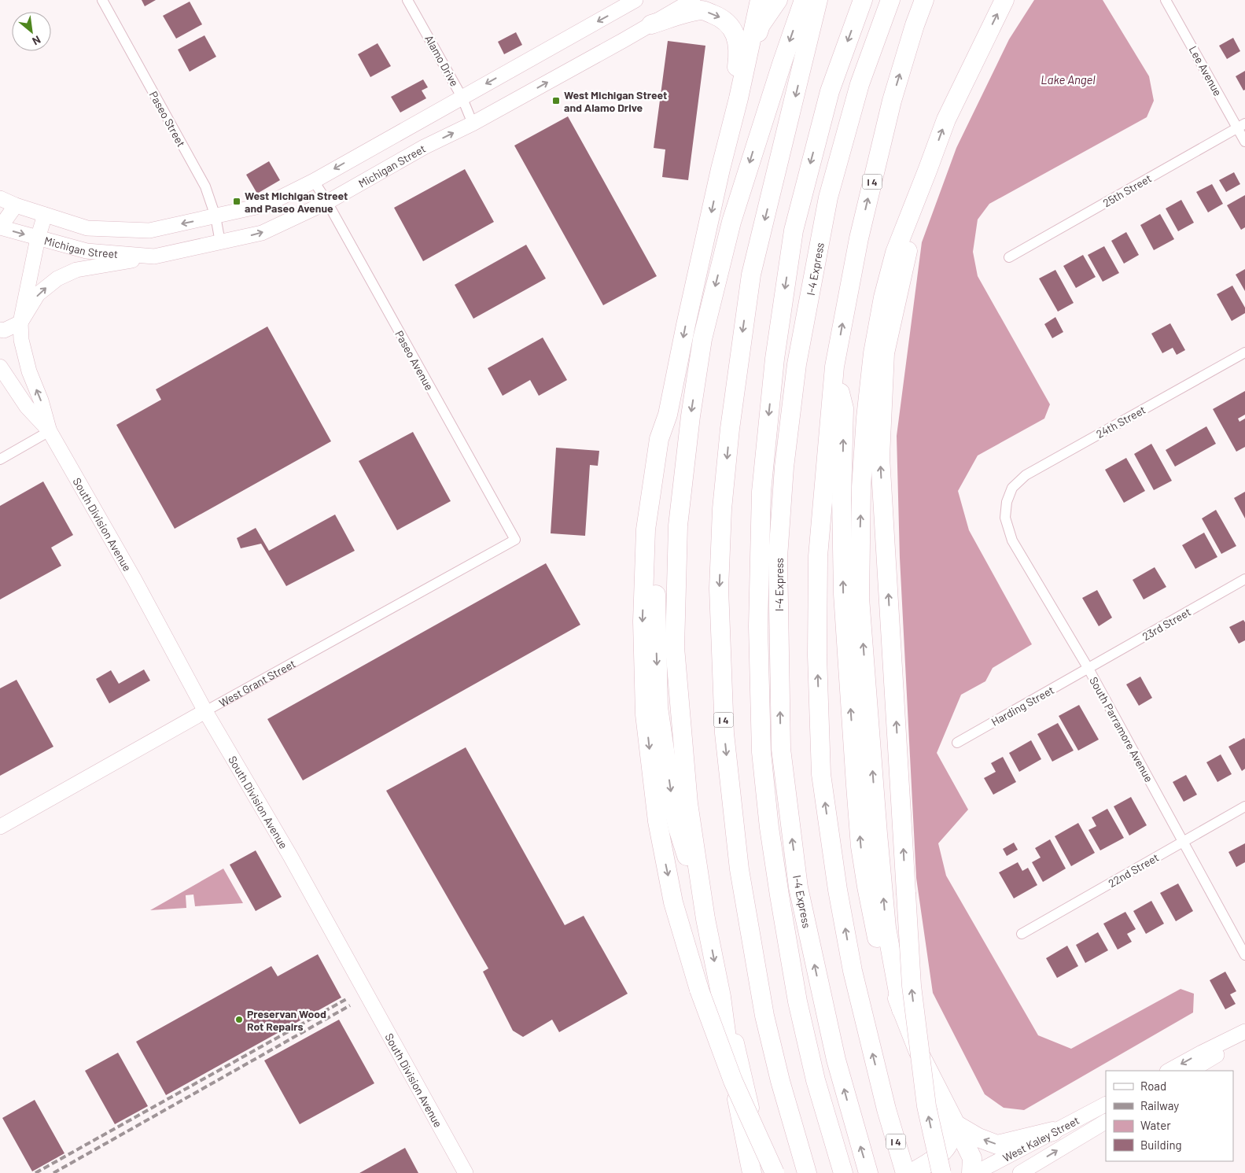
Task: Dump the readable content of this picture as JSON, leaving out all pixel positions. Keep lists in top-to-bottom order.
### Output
{
  "streets": {
    "highway": ["I 4", "I-4 Express"],
    "street": [
      "Alamo Drive",
      "Lee Avenue",
      "Paseo Street",
      "Michigan Street",
      "25th Street",
      "Paseo Avenue",
      "24th Street",
      "South Division Avenue",
      "23rd Street",
      "West Grant Street",
      "Harding Street",
      "South Parramore Avenue",
      "22nd Street",
      "West Kaley Street"
    ]
  },
  "crossings": [
    ["Alamo Drive", "Michigan Street"],
    ["Lee Avenue", "25th Street"],
    ["Paseo Street", "Michigan Street"],
    ["Michigan Street", "Paseo Avenue"],
    ["Michigan Street", "South Division Avenue"],
    ["Paseo Avenue", "West Grant Street"],
    ["24th Street", "South Parramore Avenue"],
    ["South Division Avenue", "West Grant Street"],
    ["23rd Street", "Harding Street"],
    ["23rd Street", "South Parramore Avenue"],
    ["Harding Street", "South Parramore Avenue"],
    ["South Parramore Avenue", "22nd Street"]
  ],
  "water": ["Lake Angel"],
  "places": {
    "transit": ["West Michigan Street and Alamo Drive", "West Michigan Street and Paseo Avenue"],
    "other": ["Preservan Wood Rot Repairs"]
  },
  "legend": [
    "Road",
    "Railway",
    "Water",
    "Building"
  ],
  "north": "bottom right"
}
